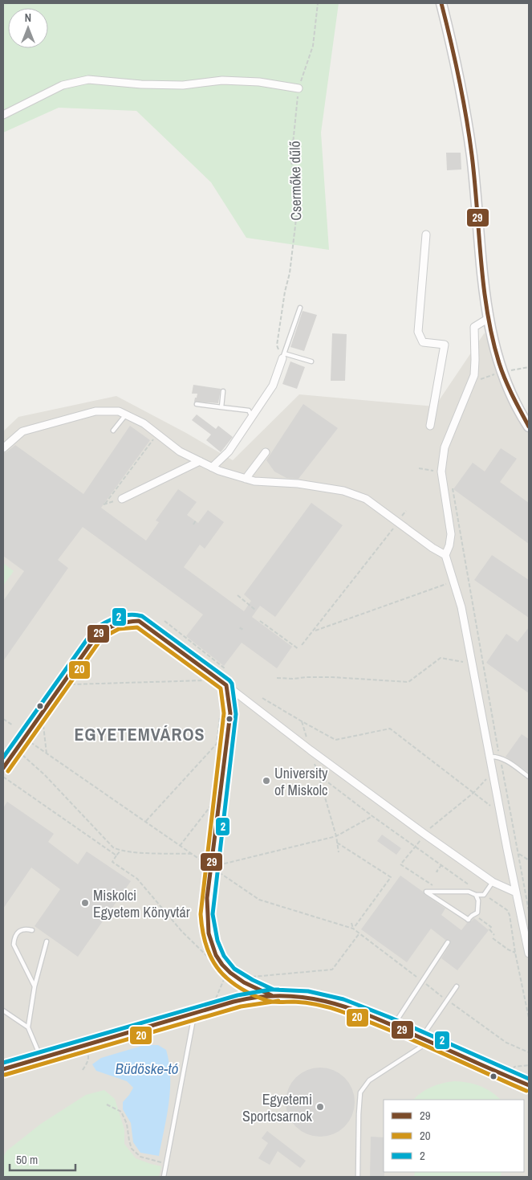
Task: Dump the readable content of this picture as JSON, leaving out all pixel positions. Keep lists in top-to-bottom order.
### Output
{
  "streets": {
    "path": ["Csermőke dűlő"]
  },
  "districts": ["EGYETEMVÁROS"],
  "water": ["Büdöske-tó"],
  "places": ["University of Miskolc", "Miskolci Egyetem Könyvtár", "Egyetemi Sportcsarnok"],
  "lines": ["transit line 29", "transit line 2", "transit line 20"],
  "legend": ["29", "20", "2"],
  "scale_bar": "50 m",
  "north": "top"
}
